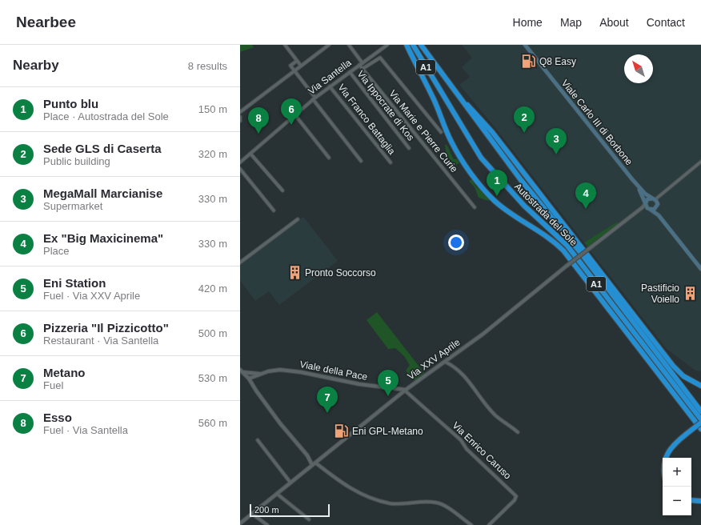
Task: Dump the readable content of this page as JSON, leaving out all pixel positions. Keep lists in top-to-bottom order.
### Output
{
  "streets": {
    "highway": ["A1", "Autostrada del Sole"],
    "main road": ["Viale Carlo III di Borbone"],
    "street": [
      "Via Santella",
      "Via Ippocrate di Kos",
      "Via Franco Battaglia",
      "Via Marie e Pierre Curie",
      "Via XXV Aprile",
      "Viale della Pace",
      "Via Enrico Caruso"
    ]
  },
  "crossings": [
    ["Via Santella", "Via Ippocrate di Kos"],
    ["Via Santella", "Via Franco Battaglia"],
    ["Via Santella", "Via Marie e Pierre Curie"],
    ["Viale Carlo III di Borbone", "Via XXV Aprile"],
    ["Via XXV Aprile", "Viale della Pace"],
    ["Via XXV Aprile", "Via Enrico Caruso"],
    ["Viale della Pace", "Via Enrico Caruso"]
  ],
  "places": {
    "fuel station": ["Q8 Easy", "Eni GPL-Metano"],
    "building": ["Pronto Soccorso", "Pastificio Voiello"]
  },
  "scale_bar": "200 m",
  "north": "top left",
  "page": {
    "header": "Nearbee",
    "nav": [
      "Home",
      "Map",
      "About",
      "Contact"
    ],
    "heading": ["Nearby", "8 results"],
    "list": [
      {
        "mark": "1",
        "name": "Punto blu",
        "note": "Place · Autostrada del Sole",
        "value": "150 m"
      },
      {
        "mark": "2",
        "name": "Sede GLS di Caserta",
        "note": "Public building",
        "value": "320 m"
      },
      {
        "mark": "3",
        "name": "MegaMall Marcianise",
        "note": "Supermarket",
        "value": "330 m"
      },
      {
        "mark": "4",
        "name": "Ex \"Big Maxicinema\"",
        "note": "Place",
        "value": "330 m"
      },
      {
        "mark": "5",
        "name": "Eni Station",
        "note": "Fuel · Via XXV Aprile",
        "value": "420 m"
      },
      {
        "mark": "6",
        "name": "Pizzeria \"Il Pizzicotto\"",
        "note": "Restaurant · Via Santella",
        "value": "500 m"
      },
      {
        "mark": "7",
        "name": "Metano",
        "note": "Fuel",
        "value": "530 m"
      },
      {
        "mark": "8",
        "name": "Esso",
        "note": "Fuel · Via Santella",
        "value": "560 m"
      }
    ],
    "pins": [
      "6",
      "2",
      "8",
      "3",
      "1",
      "4",
      "5",
      "7"
    ],
    "map_buttons": ["+", "−"],
    "scale": "200 m"
  }
}
